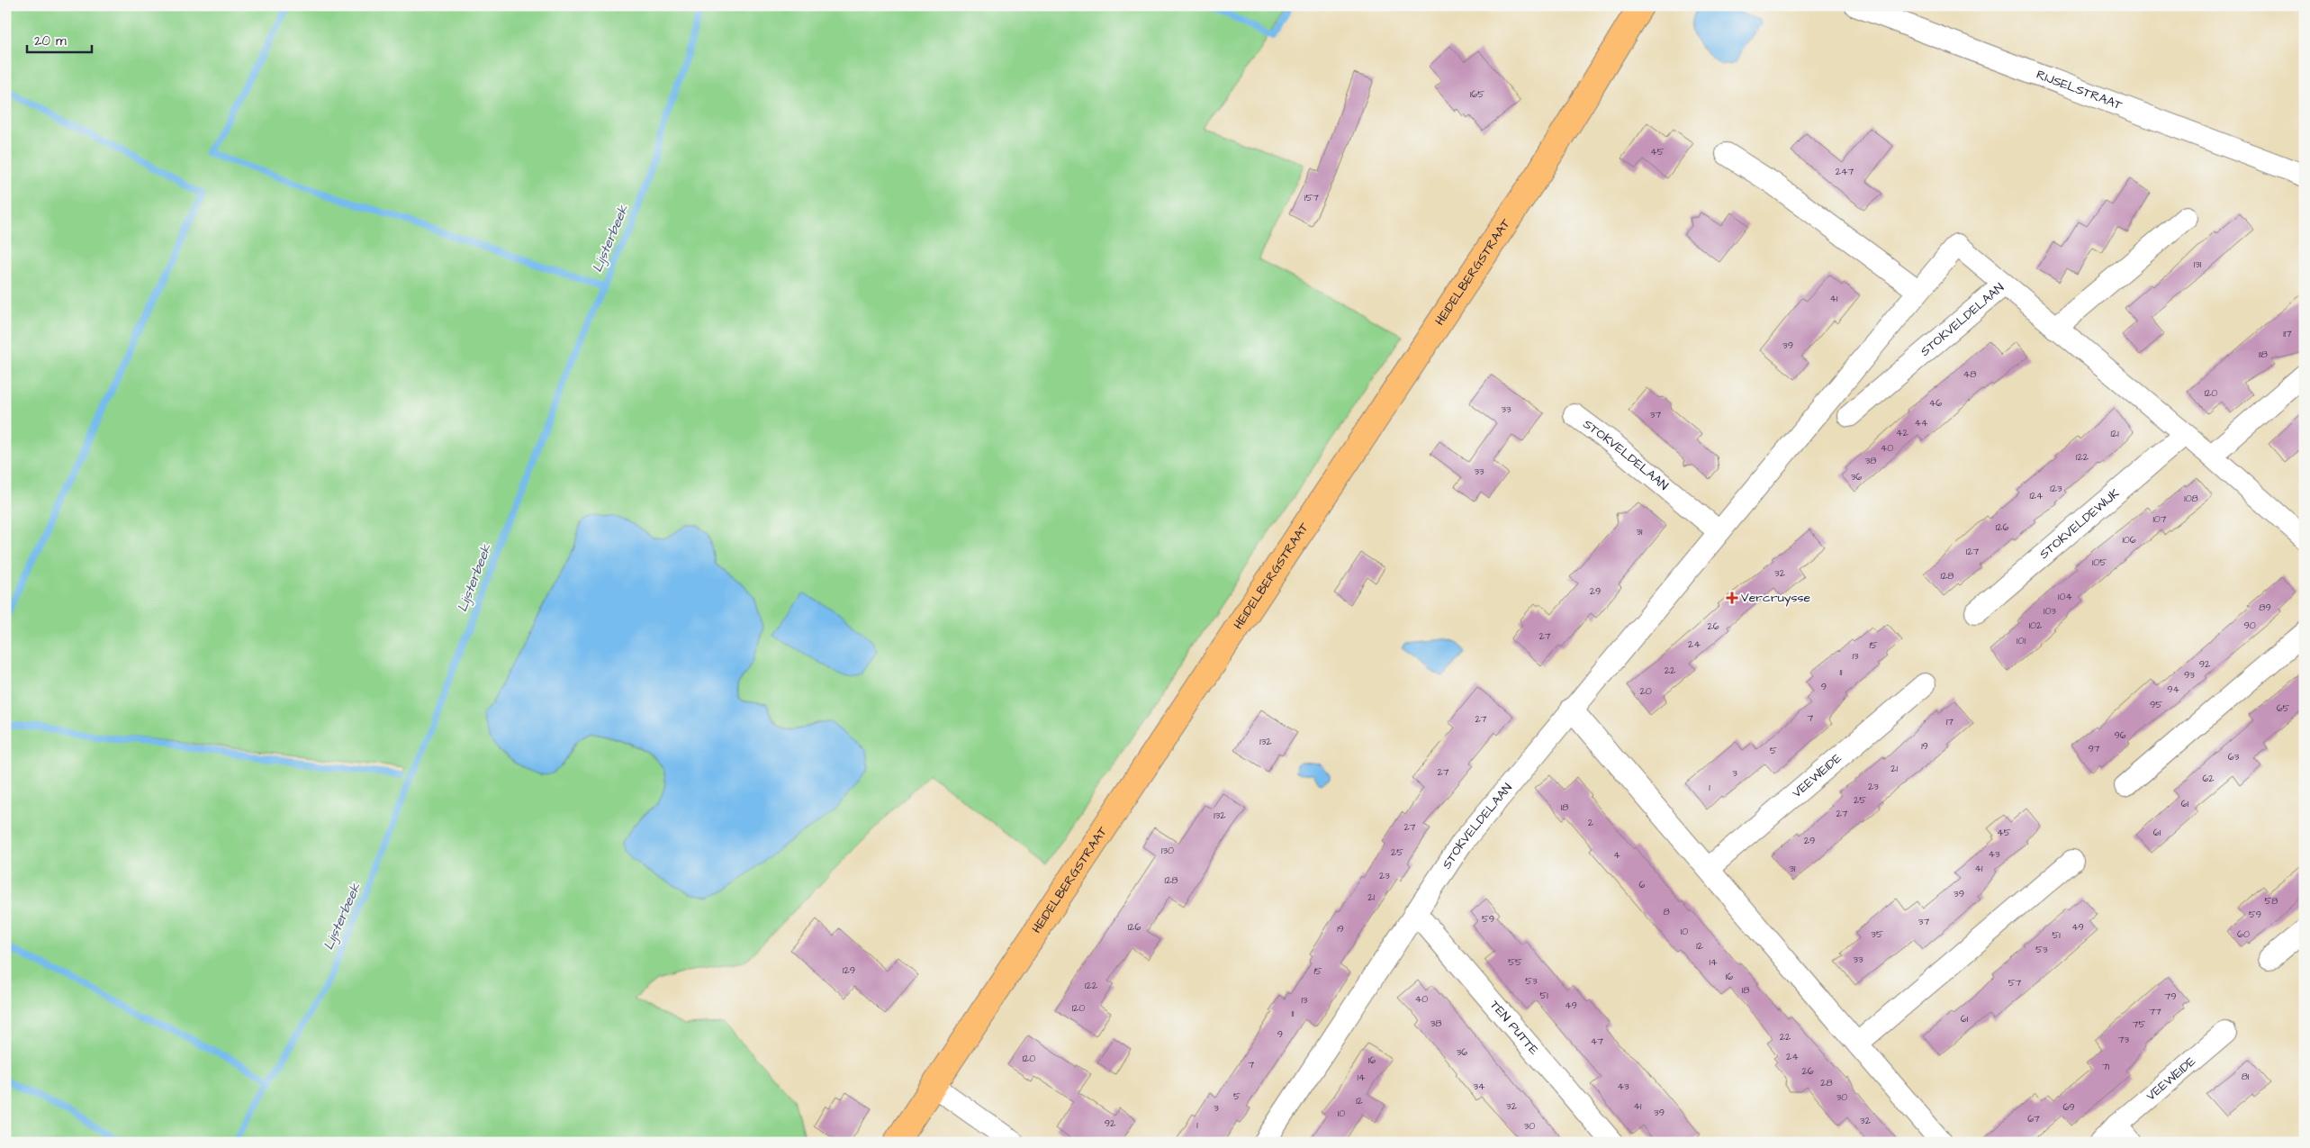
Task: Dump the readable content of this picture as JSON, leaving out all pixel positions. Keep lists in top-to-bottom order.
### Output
{
  "streets": {
    "main road": ["HEIDELBERGSTRAAT"],
    "street": [
      "RIJSELSTRAAT",
      "STOKVELDELAAN",
      "STOKVELDEWIJK",
      "VEEWEIDE",
      "TEN PUTTE"
    ]
  },
  "crossings": [
    ["STOKVELDELAAN", "TEN PUTTE"]
  ],
  "water": ["Lijsterbeek"],
  "places": {
    "health": ["Vercruysse"]
  },
  "house_numbers": [
    "165",
    "45",
    "247",
    "157",
    "131",
    "41",
    "117",
    "39",
    "118",
    "48",
    "120",
    "46",
    "33",
    "37",
    "44",
    "42",
    "121",
    "40",
    "122",
    "38",
    "33",
    "36",
    "123",
    "124",
    "108",
    "107",
    "126",
    "31",
    "106",
    "127",
    "105",
    "32",
    "128",
    "29",
    "104",
    "89",
    "103",
    "102",
    "90",
    "26",
    "27",
    "101",
    "24",
    "15",
    "13",
    "92",
    "22",
    "11",
    "93",
    "9",
    "94",
    "20",
    "95",
    "65",
    "7",
    "27",
    "17",
    "96",
    "132",
    "19",
    "97",
    "5",
    "63",
    "21",
    "27",
    "3",
    "62",
    "23",
    "1",
    "25",
    "61",
    "18",
    "27",
    "132",
    "2",
    "27",
    "45",
    "61",
    "29",
    "130",
    "25",
    "43",
    "4",
    "31",
    "41",
    "23",
    "128",
    "6",
    "39",
    "21",
    "58",
    "8",
    "59",
    "59",
    "37",
    "126",
    "49",
    "19",
    "10",
    "35",
    "60",
    "51",
    "12",
    "53",
    "33",
    "55",
    "14",
    "129",
    "15",
    "16",
    "53",
    "57",
    "122",
    "18",
    "51",
    "79",
    "40",
    "13",
    "49",
    "120",
    "77",
    "11",
    "61",
    "38",
    "75",
    "9",
    "22",
    "73",
    "47",
    "36",
    "24",
    "120",
    "16",
    "7",
    "71",
    "26",
    "81",
    "14",
    "28",
    "34",
    "43",
    "5",
    "30",
    "12",
    "32",
    "41",
    "69",
    "3",
    "39",
    "10",
    "67",
    "32",
    "92",
    "1",
    "30"
  ],
  "scale_bar": "20 m"
}
